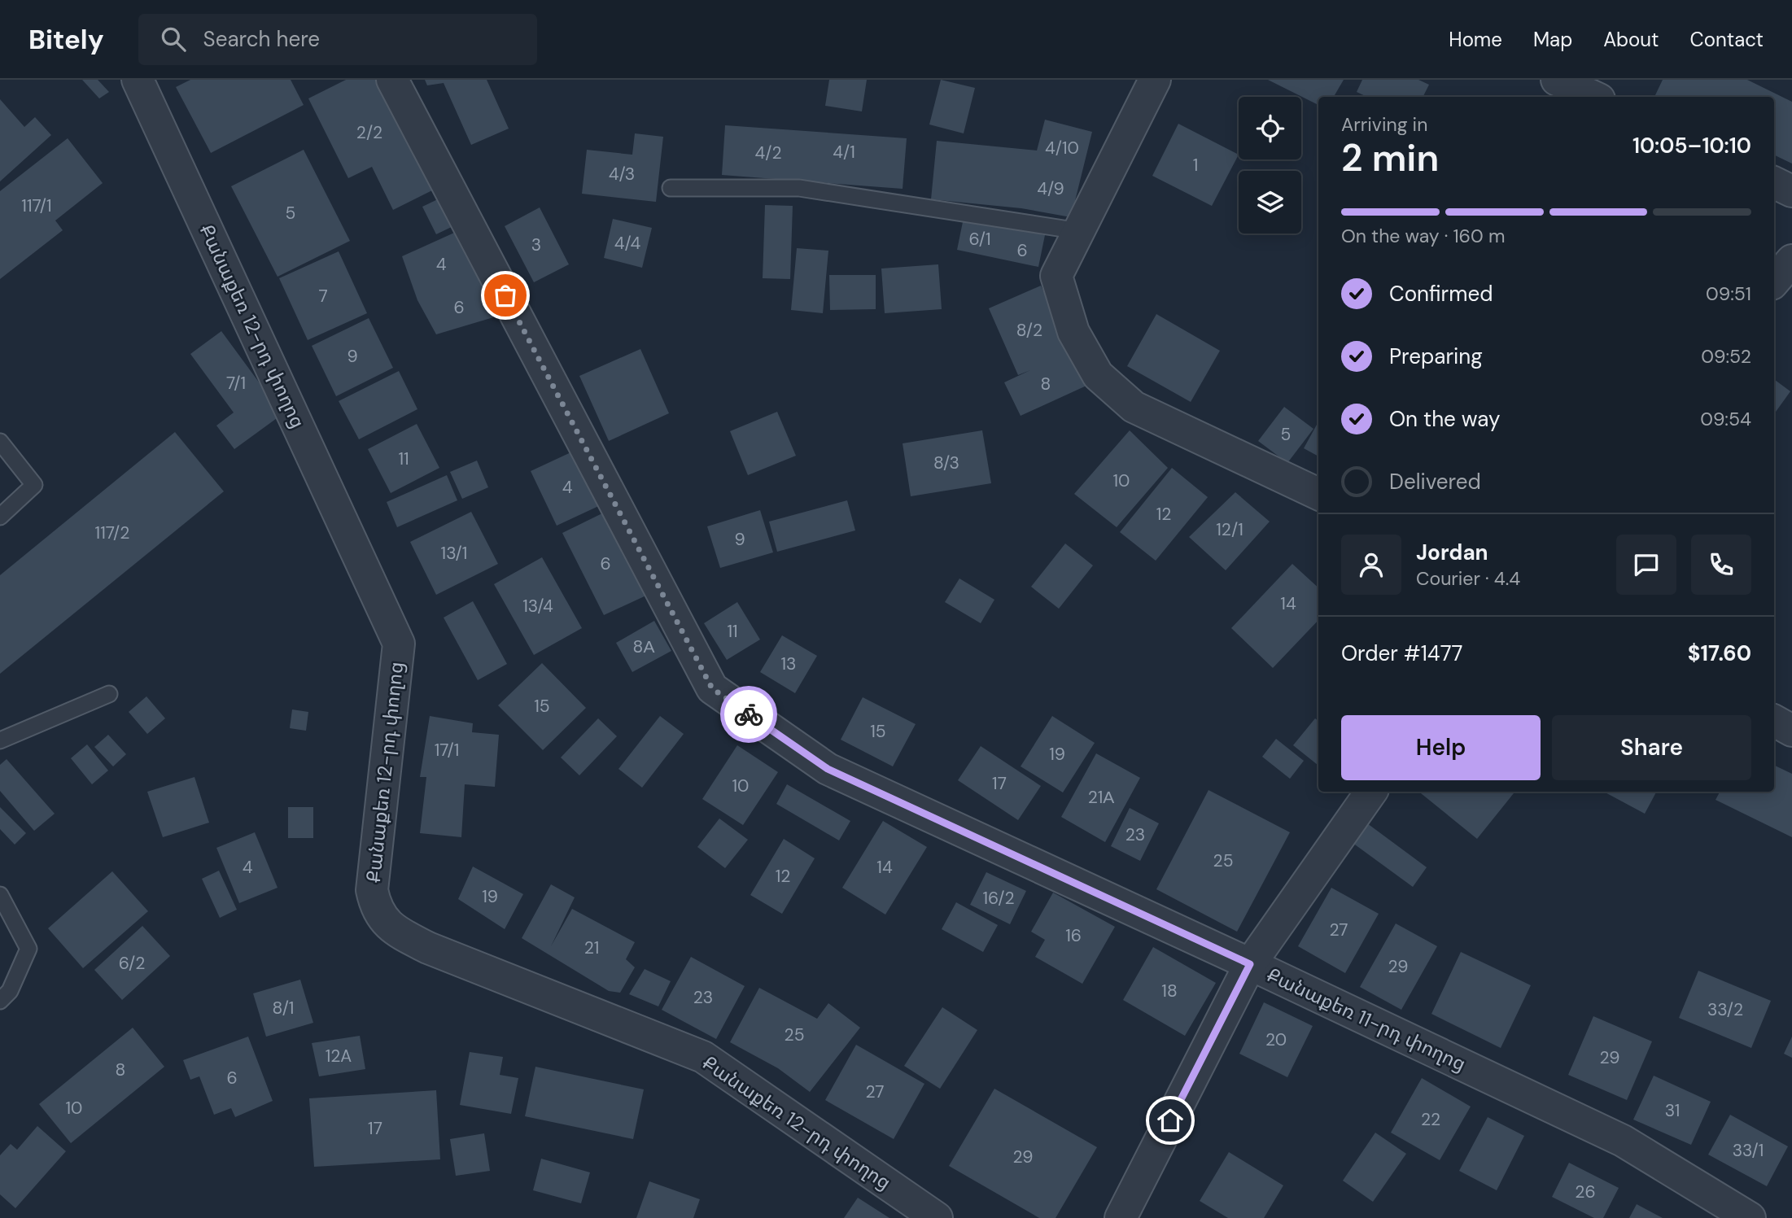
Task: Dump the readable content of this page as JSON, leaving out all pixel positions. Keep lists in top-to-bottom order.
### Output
{
  "streets": {
    "street": ["Քանաքեռ 12-րդ փողոց", "Քանաքեռ 11-րդ փողոց"]
  },
  "house_numbers": [
    "2/2",
    "4/10",
    "4/1",
    "4/2",
    "1",
    "4/3",
    "4/9",
    "117/1",
    "5",
    "6/1",
    "4/4",
    "3",
    "6",
    "4",
    "7",
    "6",
    "8/2",
    "9",
    "7/1",
    "8",
    "5",
    "11",
    "8/3",
    "10",
    "4",
    "12",
    "12/1",
    "117/2",
    "9",
    "13/1",
    "6",
    "14",
    "13/4",
    "11",
    "8А",
    "13",
    "15",
    "15",
    "17/1",
    "19",
    "17",
    "10",
    "21А",
    "23",
    "25",
    "4",
    "14",
    "12",
    "19",
    "16/2",
    "27",
    "16",
    "21",
    "6/2",
    "29",
    "18",
    "23",
    "8/1",
    "33/2",
    "25",
    "20",
    "12A",
    "29",
    "8",
    "6",
    "27",
    "10",
    "31",
    "22",
    "17",
    "33/1",
    "29",
    "26"
  ],
  "page": {
    "header": "Bitely",
    "search": "Search here",
    "nav": [
      "Home",
      "Map",
      "About",
      "Contact"
    ],
    "heading": ["2 min", "Arriving in", "10:05–10:10"],
    "panel": [
      "Jordan",
      "Courier · 4.4",
      "Order #1477",
      "$17.60"
    ],
    "bar": "On the way · 160 m",
    "list": [
      ["Confirmed", "09:51"],
      ["Preparing", "09:52"],
      ["On the way", "09:54"],
      "Delivered"
    ],
    "buttons": ["Help", "Share"]
  }
}
